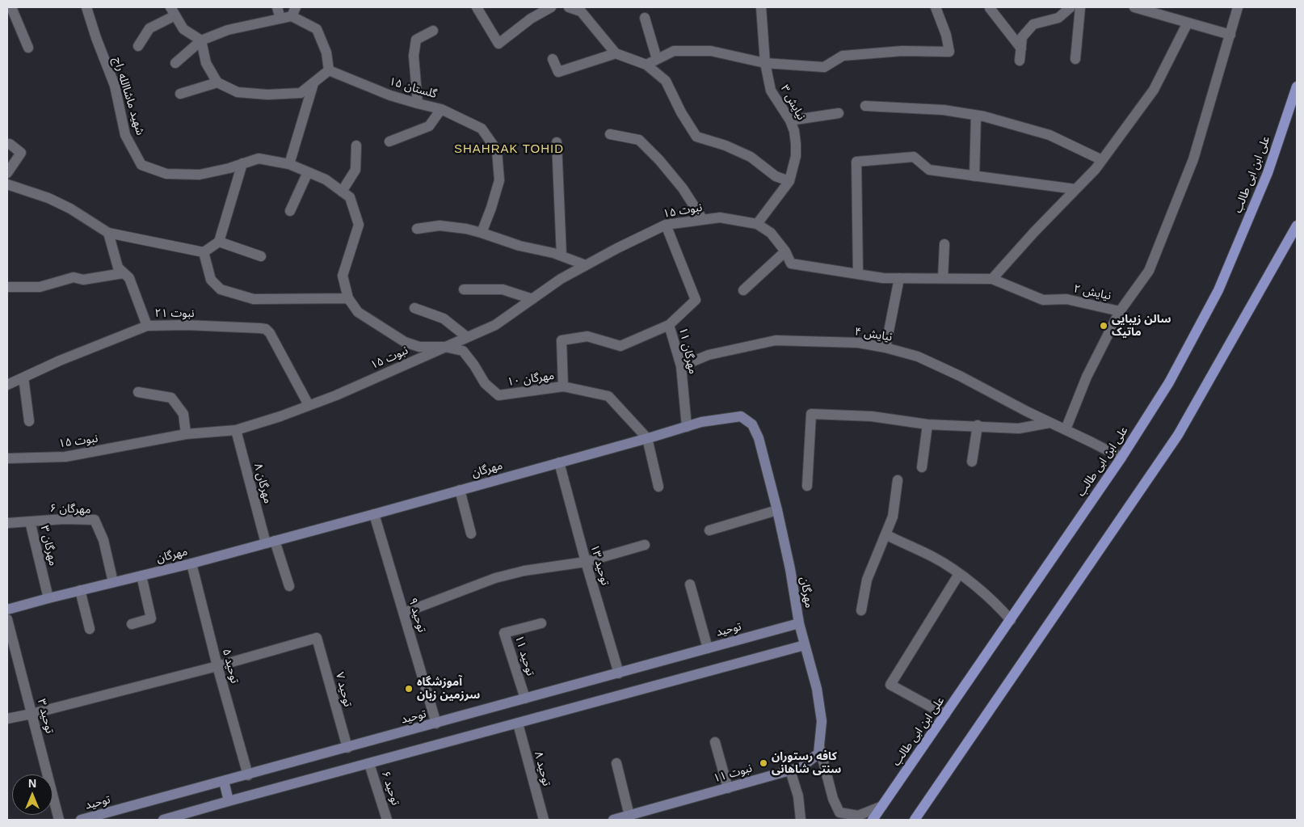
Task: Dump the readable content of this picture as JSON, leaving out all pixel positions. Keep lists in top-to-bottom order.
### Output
{
  "streets": {
    "main road": ["علی ابن ابی طالب"],
    "street": [
      "گلستان ۱۵",
      "شهید ماشاالله راج",
      "نیایش ۳",
      "نبوت ۱۵",
      "نیایش ۲",
      "نبوت ۲۱",
      "نیایش ۴",
      "مهرگان ۱۱",
      "مهرگان ۱۰",
      "مهرگان",
      "مهرگان ۸",
      "مهرگان ۶",
      "مهرگان ۳",
      "توحید ۱۳",
      "توحید ۹",
      "توحید",
      "توحید ۱۱",
      "توحید ۵",
      "توحید ۷",
      "توحید ۳",
      "توحید ۸",
      "نبوت ۱۱",
      "توحید ۶"
    ]
  },
  "crossings": [
    ["شهید ماشاالله راج", "نبوت ۱۵"],
    ["شهید ماشاالله راج", "مهرگان ۱۰"],
    ["نیایش ۳", "نبوت ۱۵"],
    ["نیایش ۳", "نیایش ۲"],
    ["علی ابن ابی طالب", "نیایش ۴"],
    ["نبوت ۱۵", "نیایش ۲"],
    ["نبوت ۱۵", "نبوت ۲۱"],
    ["نبوت ۱۵", "مهرگان ۱۱"],
    ["نبوت ۱۵", "مهرگان ۱۰"],
    ["نبوت ۱۵", "مهرگان ۸"],
    ["نیایش ۴", "مهرگان ۱۱"],
    ["مهرگان ۱۱", "مهرگان"],
    ["مهرگان ۱۰", "مهرگان"],
    ["مهرگان", "مهرگان ۸"],
    ["مهرگان", "مهرگان ۶"],
    ["مهرگان", "مهرگان ۳"],
    ["مهرگان", "توحید ۱۳"],
    ["مهرگان", "توحید ۹"],
    ["مهرگان", "توحید"],
    ["مهرگان", "توحید ۵"],
    ["مهرگان", "نبوت ۱۱"],
    ["مهرگان ۶", "مهرگان ۳"],
    ["توحید ۱۳", "توحید"],
    ["توحید ۹", "توحید"],
    ["توحید", "توحید ۱۱"],
    ["توحید", "توحید ۵"],
    ["توحید", "توحید ۷"],
    ["توحید ۵", "توحید ۷"]
  ],
  "districts": ["SHAHRAK TOHID"],
  "places": ["سالن زیبایی ماتیک", "آموزشگاه سرزمین زبان", "کافه رستوران سنتی شاهانی"],
  "north": "top"
}
